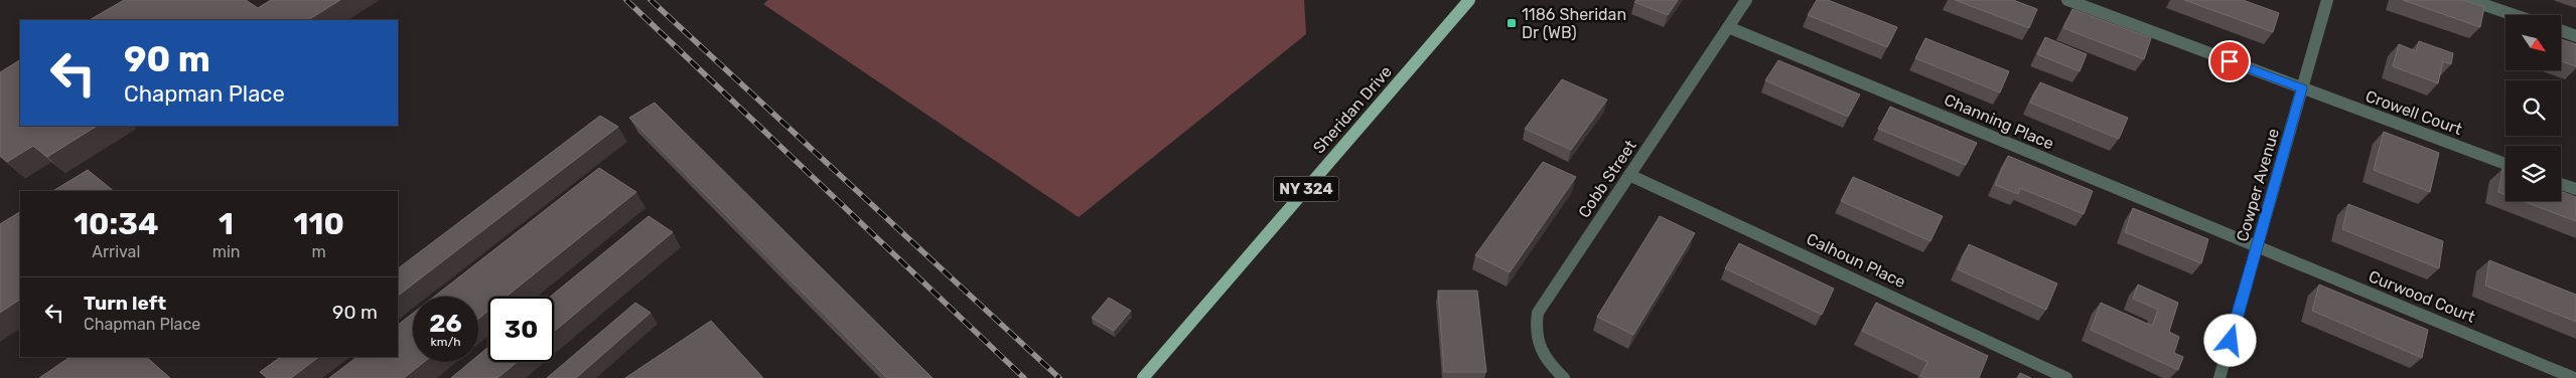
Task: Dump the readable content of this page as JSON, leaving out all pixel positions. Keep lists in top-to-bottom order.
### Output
{
  "streets": {
    "main road": ["Sheridan Drive", "NY 324"],
    "street": [
      "Crowell Court",
      "Channing Place",
      "Cobb Street",
      "Cowper Avenue",
      "Calhoun Place",
      "Curwood Court"
    ]
  },
  "crossings": [
    ["Crowell Court", "Cowper Avenue"],
    ["Channing Place", "Cobb Street"],
    ["Channing Place", "Cowper Avenue"],
    ["Channing Place", "Curwood Court"],
    ["Cobb Street", "Calhoun Place"],
    ["Cowper Avenue", "Curwood Court"]
  ],
  "places": {
    "transit": ["1186 Sheridan Dr (WB)"]
  },
  "north": "bottom right",
  "page": {
    "turn": ["90 m", "Chapman Place"],
    "eta": [
      "10:34",
      "Arrival",
      "1",
      "min",
      "110",
      "m"
    ],
    "list": [
      {
        "name": "Turn left",
        "note": "Chapman Place",
        "value": "90 m"
      }
    ],
    "speed": "26 km/h",
    "limit": "30"
  }
}
